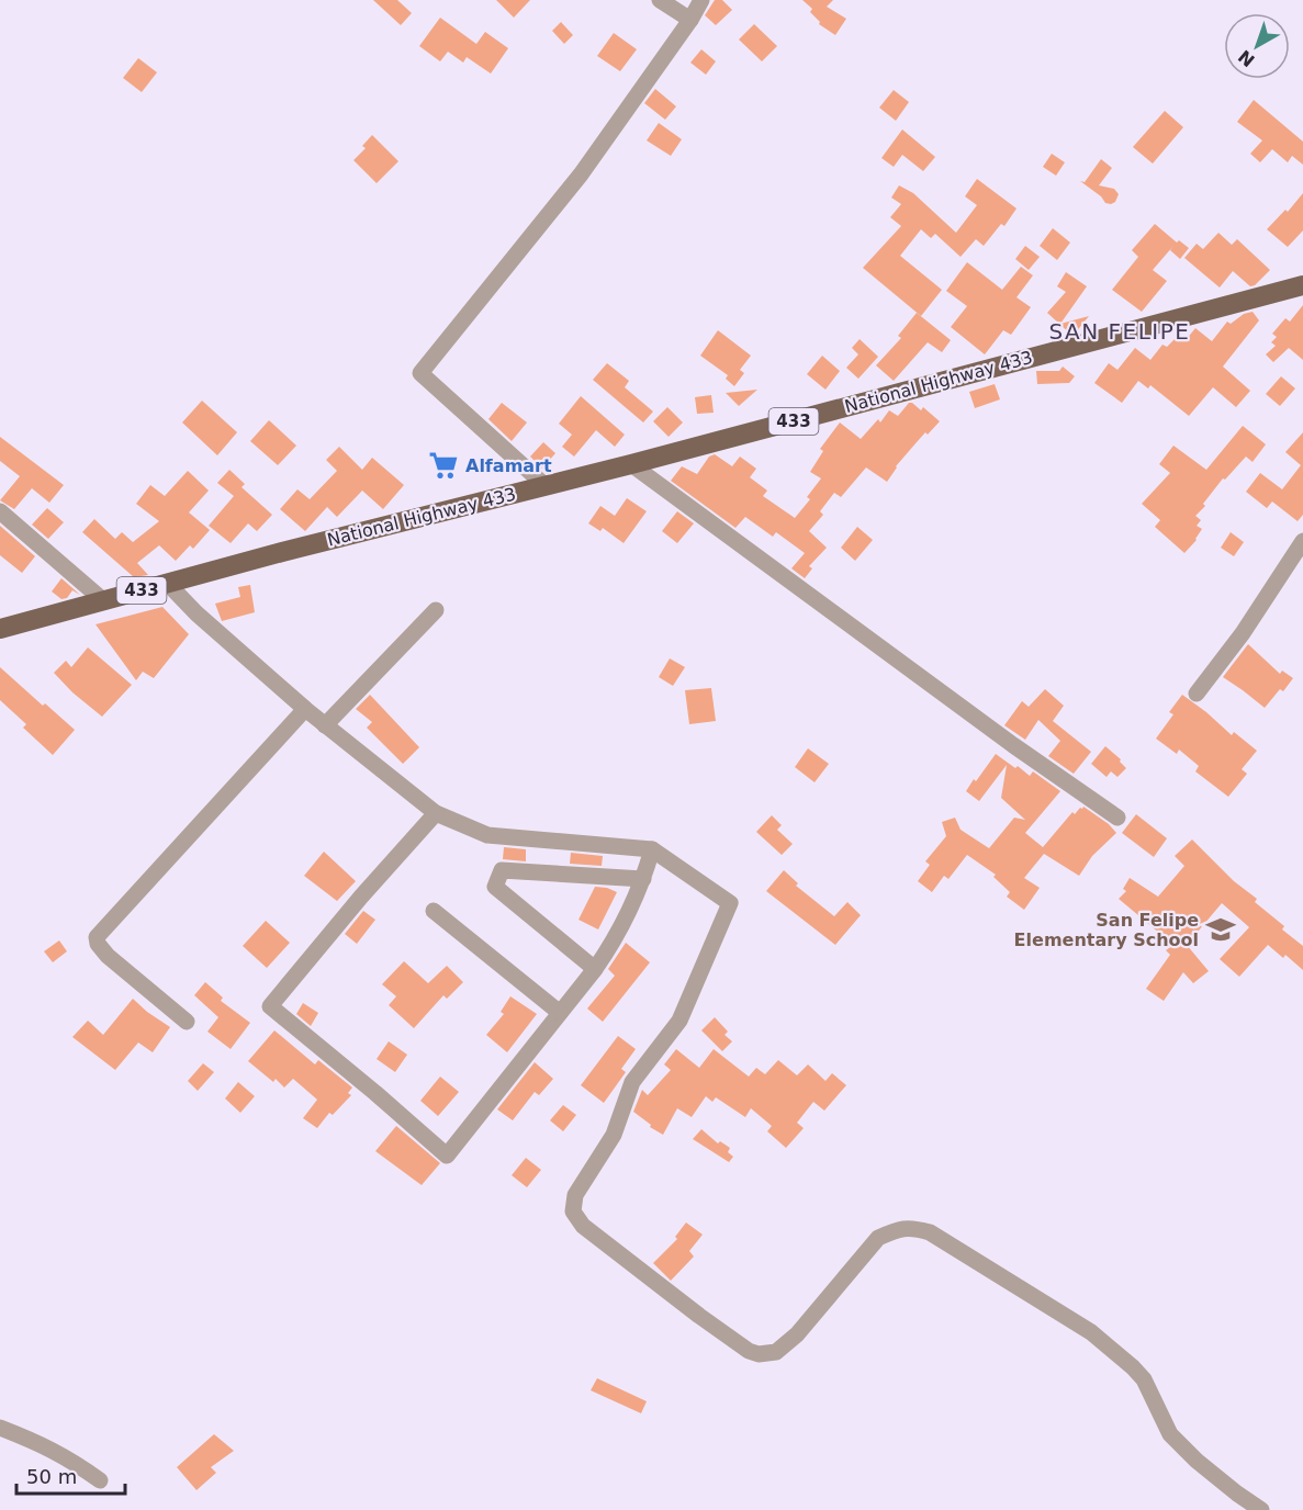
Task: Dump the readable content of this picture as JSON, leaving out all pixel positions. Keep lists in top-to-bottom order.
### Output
{
  "streets": {
    "main road": ["National Highway 433", "433"]
  },
  "districts": ["SAN FELIPE"],
  "places": {
    "supermarket": ["Alfamart"],
    "school or university": ["San Felipe Elementary School"]
  },
  "scale_bar": "50 m",
  "north": "bottom left"
}
